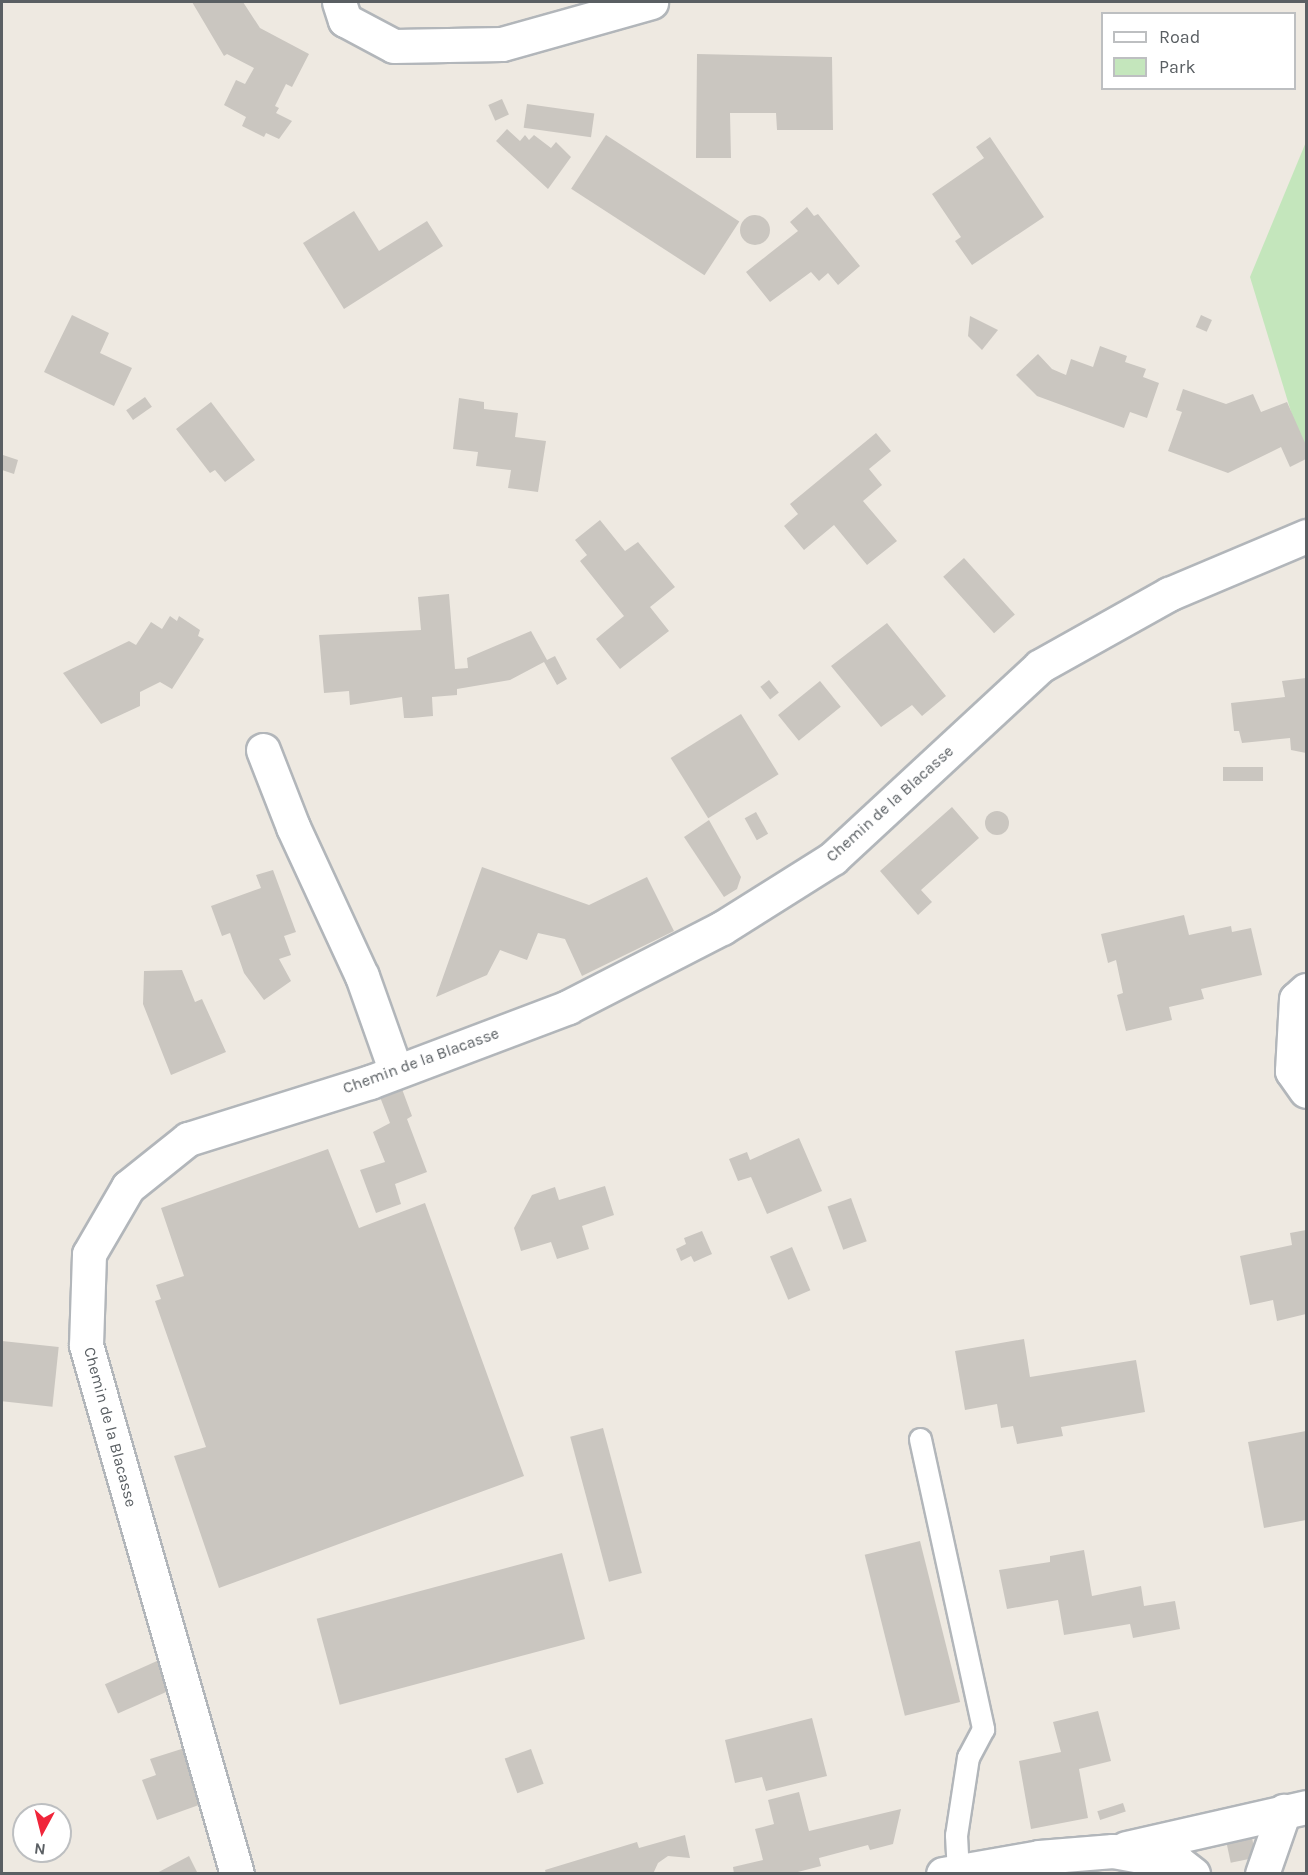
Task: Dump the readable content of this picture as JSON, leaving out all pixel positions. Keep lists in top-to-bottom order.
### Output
{
  "streets": {
    "street": ["Chemin de la Blacasse"]
  },
  "legend": ["Road", "Park"],
  "north": "bottom"
}
